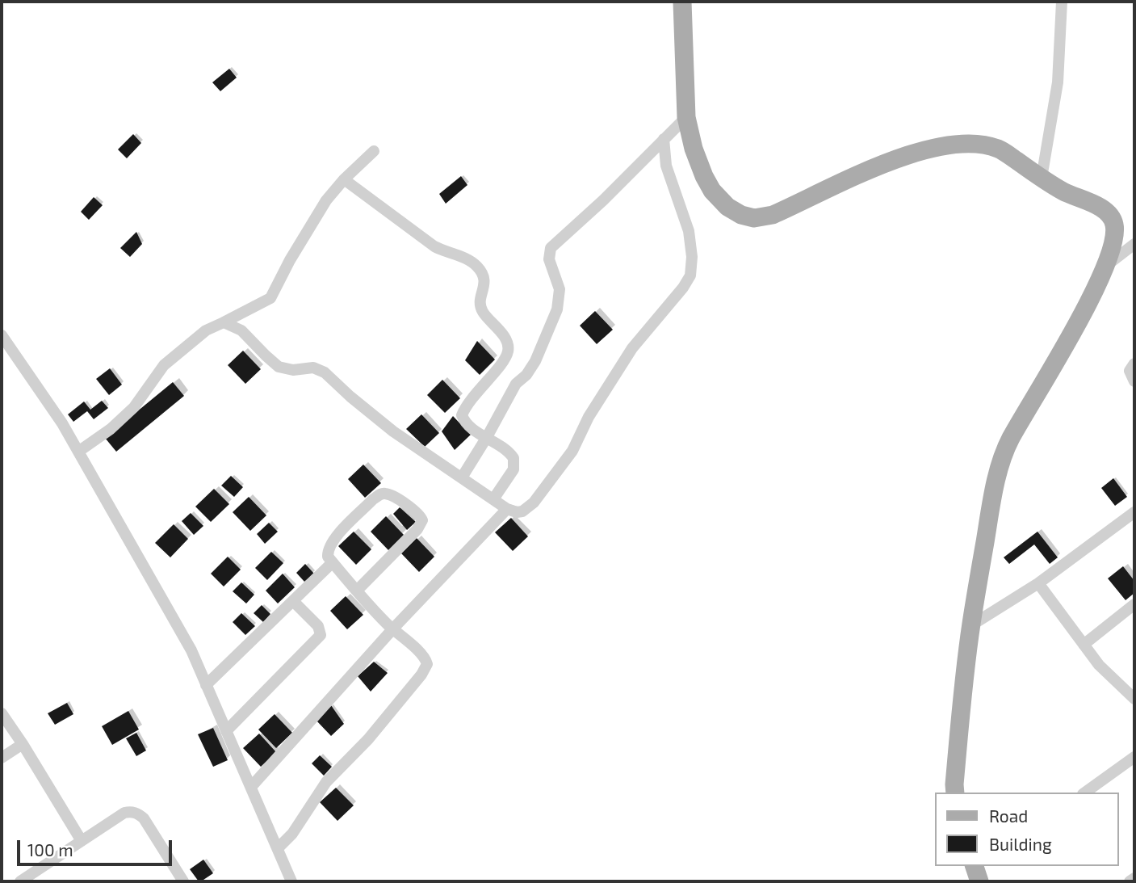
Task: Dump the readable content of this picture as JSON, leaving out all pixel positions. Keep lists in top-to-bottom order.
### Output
{
  "legend": ["Road", "Building"],
  "scale_bar": "100 m"
}
